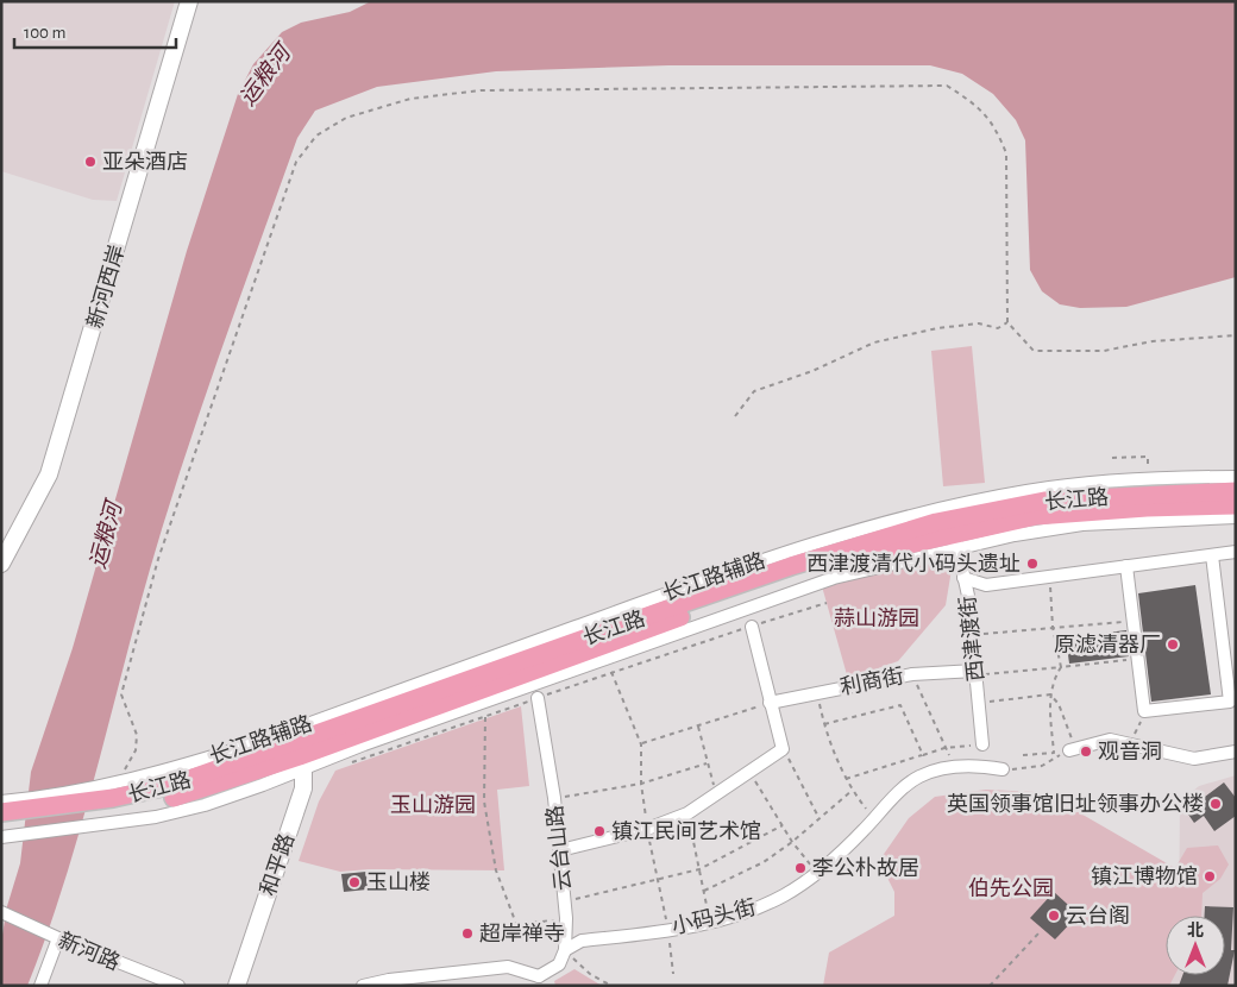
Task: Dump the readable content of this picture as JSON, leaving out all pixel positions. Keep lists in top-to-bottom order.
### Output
{
  "streets": {
    "main road": ["长江路"],
    "street": [
      "新河西岸",
      "长江路辅路",
      "西津渡街",
      "利商街",
      "云台山路",
      "和平路",
      "小码头街",
      "新河路"
    ]
  },
  "crossings": [
    ["长江路", "长江路辅路"],
    ["长江路", "西津渡街"],
    ["长江路", "和平路"],
    ["长江路辅路", "西津渡街"],
    ["长江路辅路", "和平路"],
    ["西津渡街", "利商街"],
    ["云台山路", "小码头街"]
  ],
  "water": ["运粮河"],
  "parks": ["蒜山游园", "玉山游园", "伯先公园"],
  "places": [
    "亚朵酒店",
    "西津渡清代小码头遗址",
    "原滤清器厂",
    "观音洞",
    "英国领事馆旧址领事办公楼",
    "镇江民间艺术馆",
    "李公朴故居",
    "镇江博物馆",
    "玉山楼",
    "云台阁",
    "超岸禅寺"
  ],
  "scale_bar": "100 m",
  "north": "top"
}
